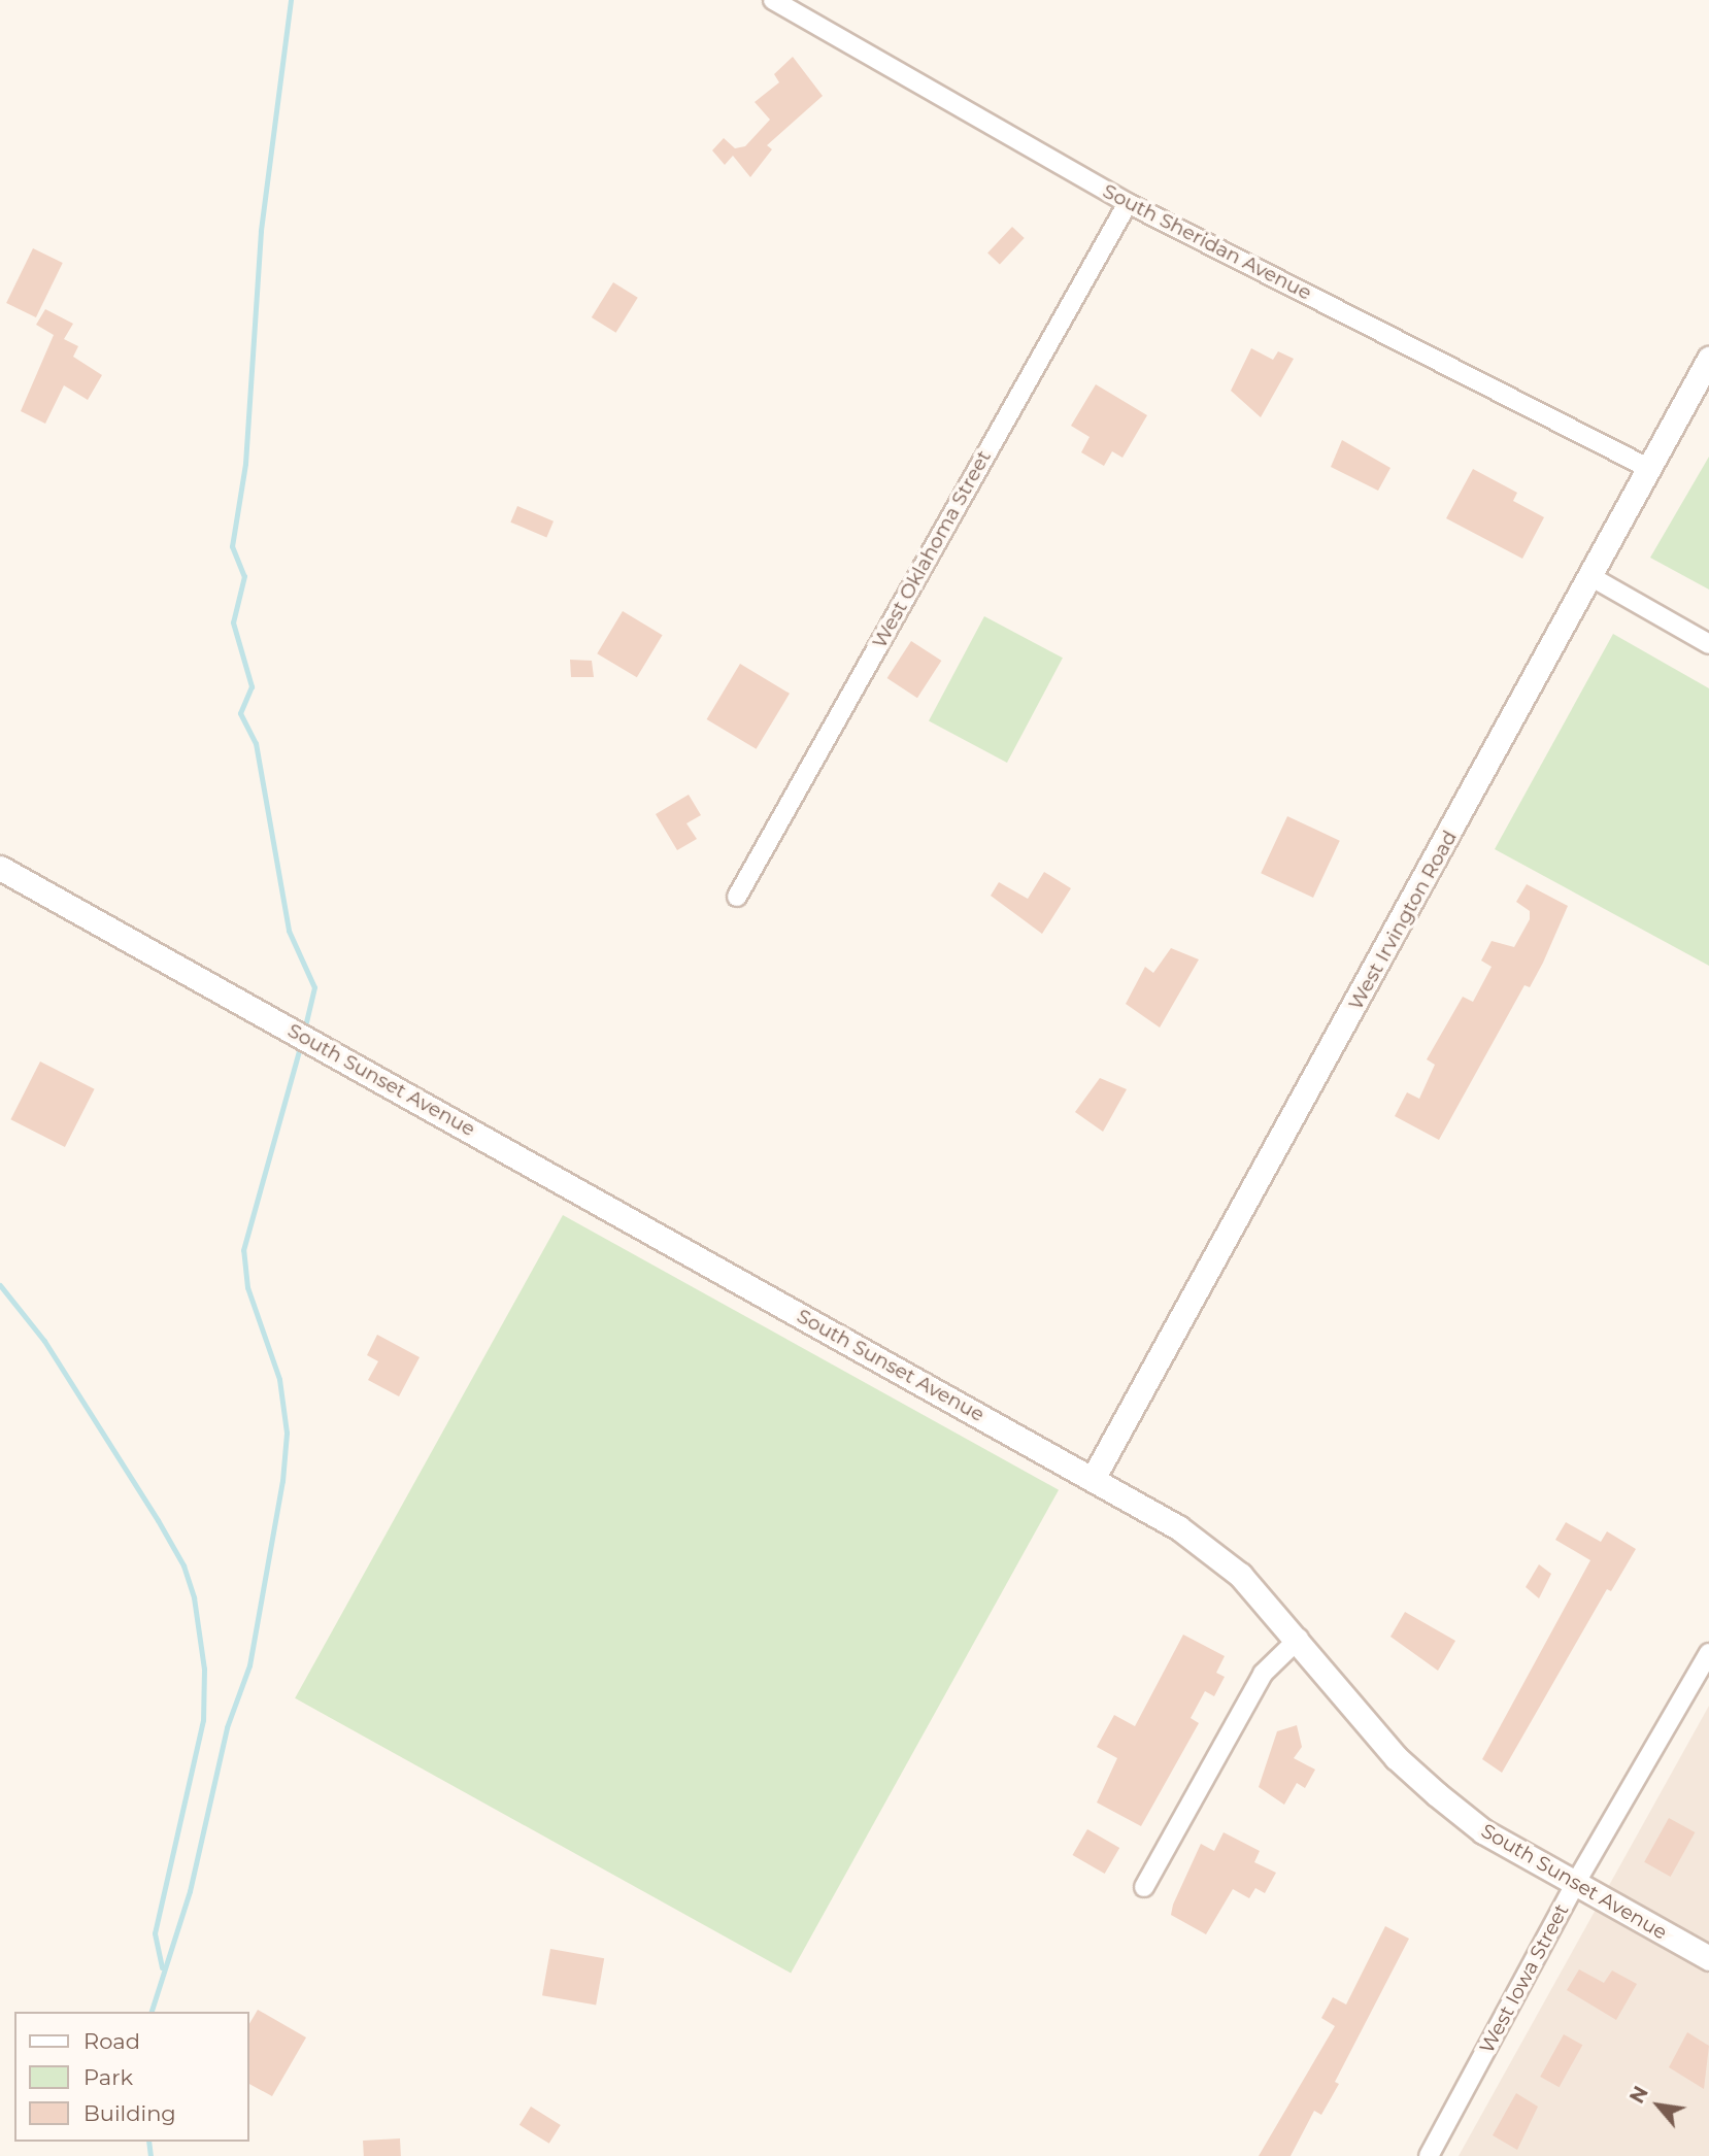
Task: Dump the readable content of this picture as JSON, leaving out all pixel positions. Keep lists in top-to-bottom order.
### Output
{
  "streets": {
    "street": [
      "South Sheridan Avenue",
      "West Oklahoma Street",
      "West Irvington Road",
      "South Sunset Avenue",
      "West Iowa Street"
    ]
  },
  "crossings": [
    ["South Sheridan Avenue", "West Oklahoma Street"],
    ["South Sheridan Avenue", "West Irvington Road"],
    ["West Irvington Road", "South Sunset Avenue"],
    ["South Sunset Avenue", "West Iowa Street"]
  ],
  "legend": ["Road", "Park", "Building"],
  "north": "top left"
}
